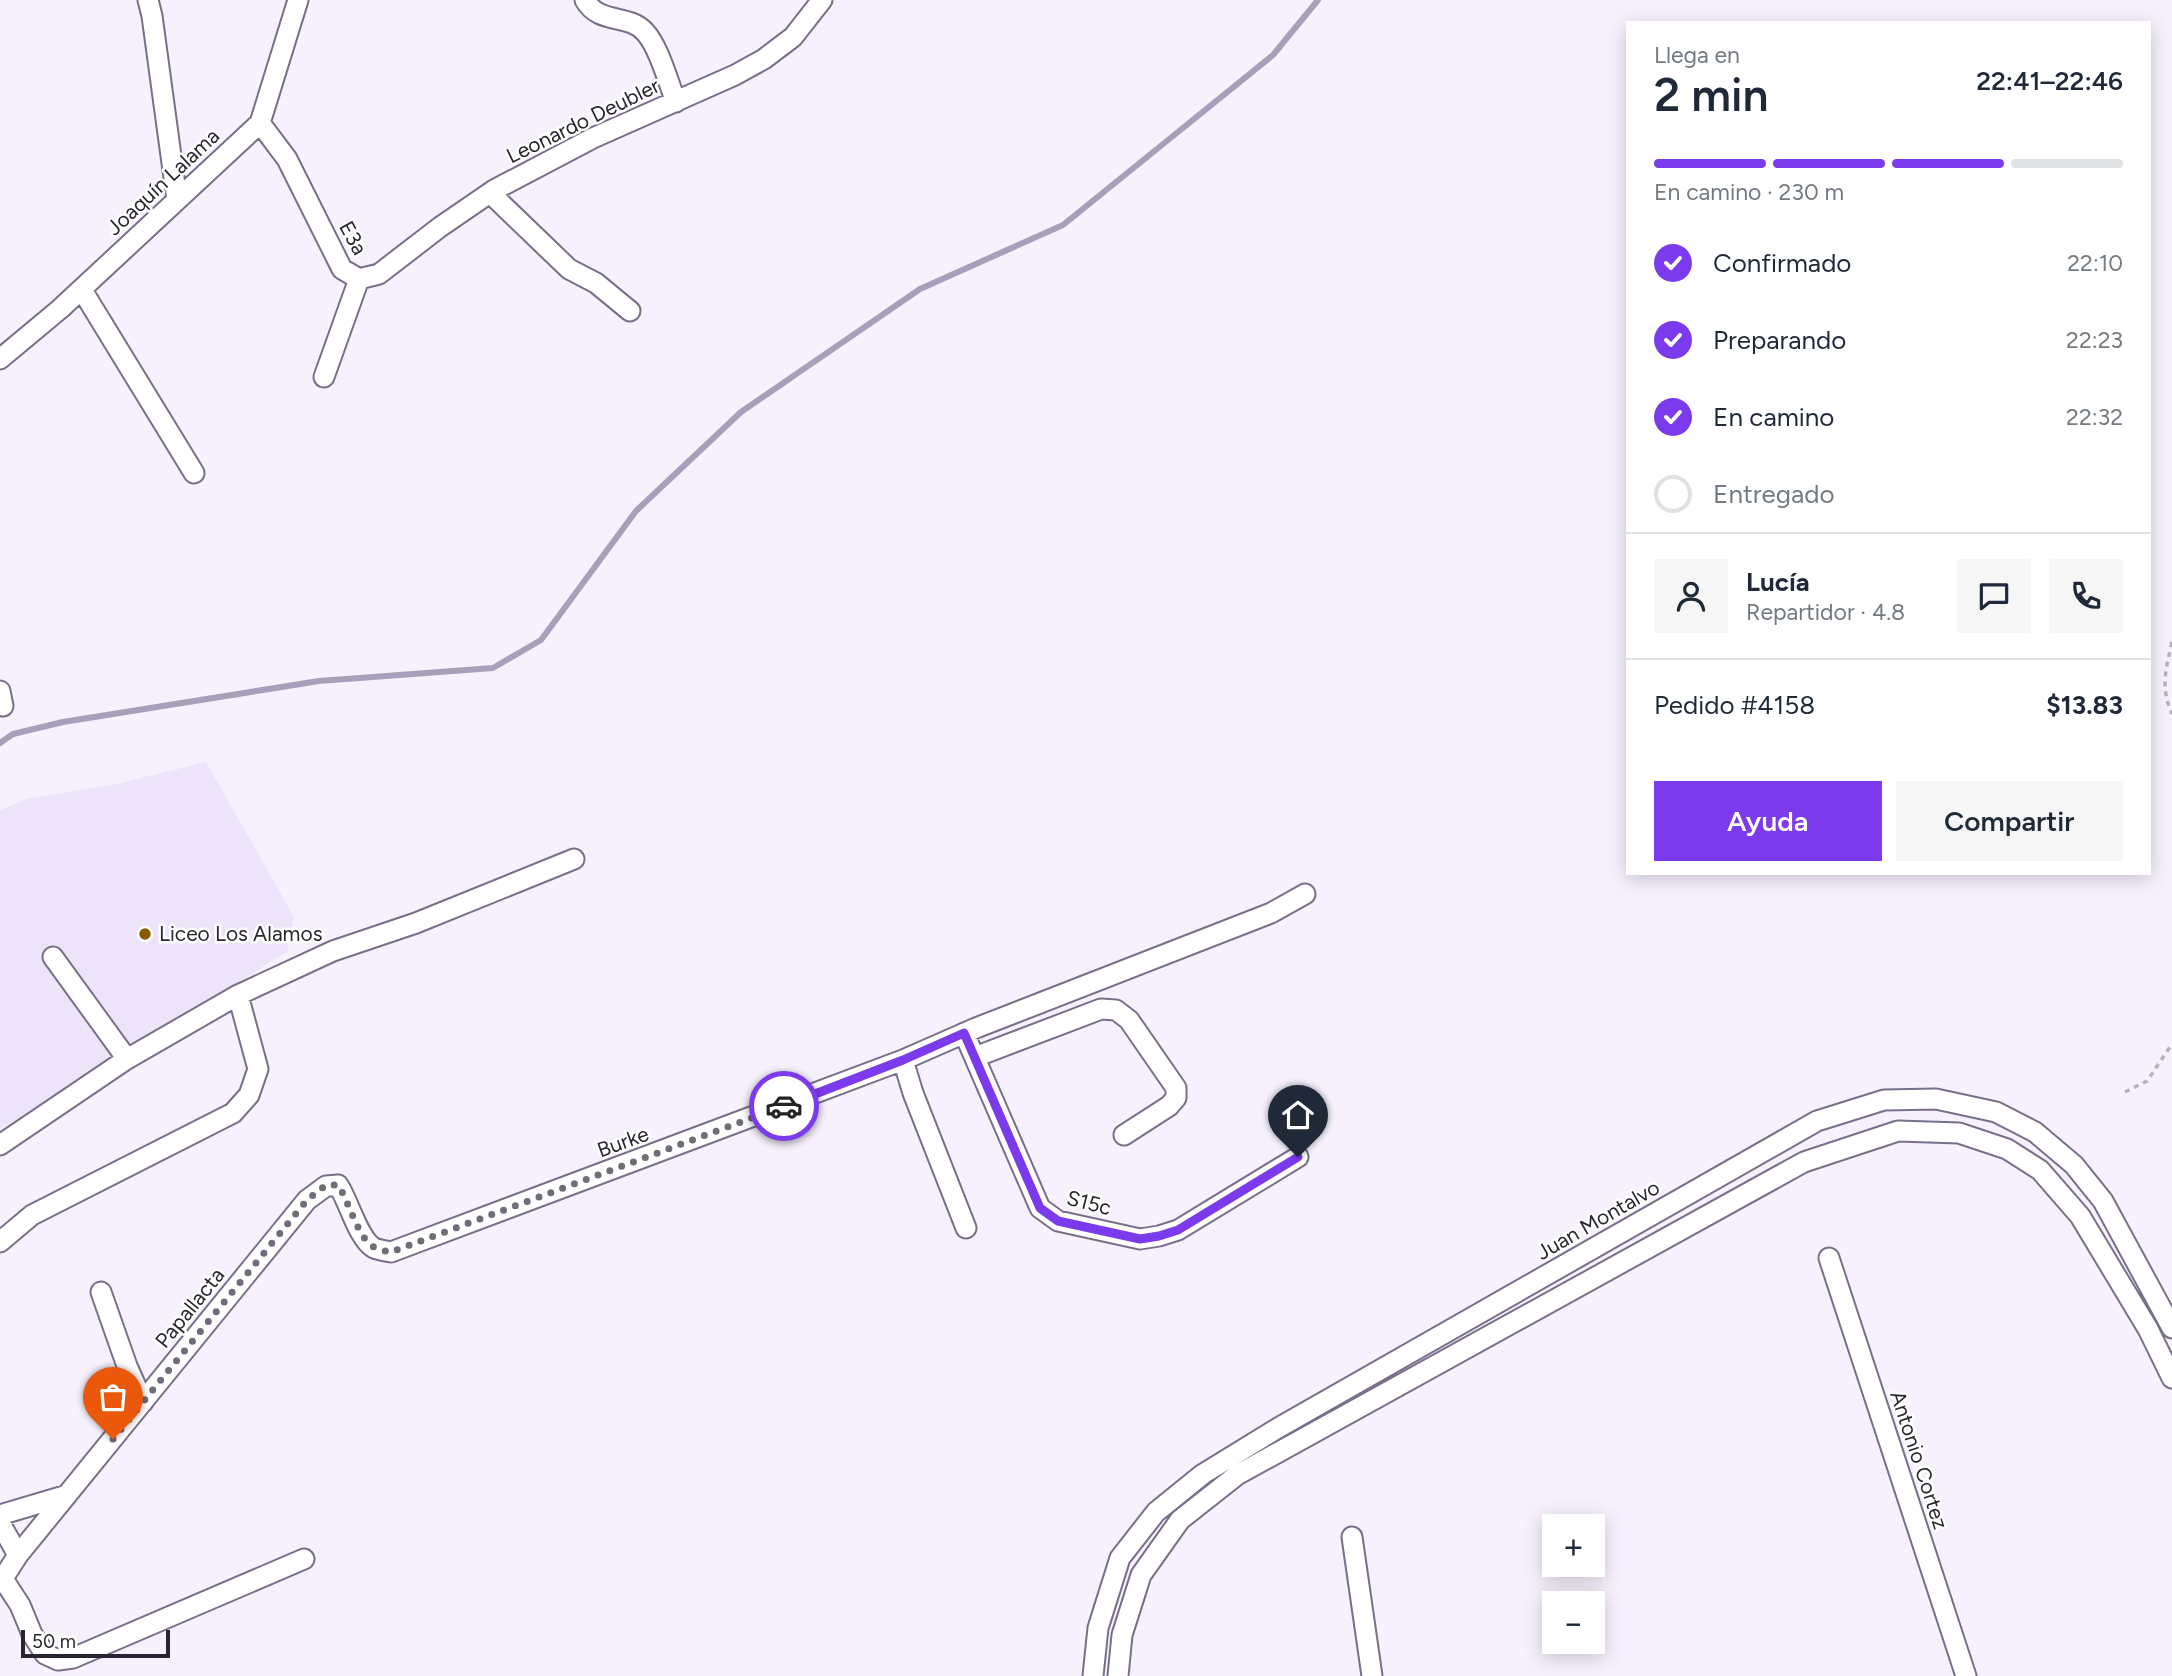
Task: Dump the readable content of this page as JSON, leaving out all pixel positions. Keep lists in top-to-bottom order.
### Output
{
  "streets": {
    "street": [
      "Leonardo Deubler",
      "Joaquín Lalama",
      "E3a",
      "Burke",
      "S15c",
      "Juan Montalvo",
      "Papallacta",
      "Antonio Cortez"
    ]
  },
  "crossings": [
    ["Leonardo Deubler", "E3a"],
    ["Joaquín Lalama", "E3a"],
    ["Burke", "S15c"],
    ["Burke", "Papallacta"]
  ],
  "places": ["Liceo Los Alamos"],
  "scale_bar": "50 m",
  "page": {
    "heading": ["2 min", "Llega en", "22:41–22:46"],
    "panel": [
      "Lucía",
      "Repartidor · 4.8",
      "Pedido #4158",
      "$13.83"
    ],
    "bar": "En camino · 230 m",
    "list": [
      ["Confirmado", "22:10"],
      ["Preparando", "22:23"],
      ["En camino", "22:32"],
      "Entregado"
    ],
    "buttons": ["Ayuda", "Compartir"],
    "map_buttons": ["+", "−"],
    "scale": "50 m"
  }
}
